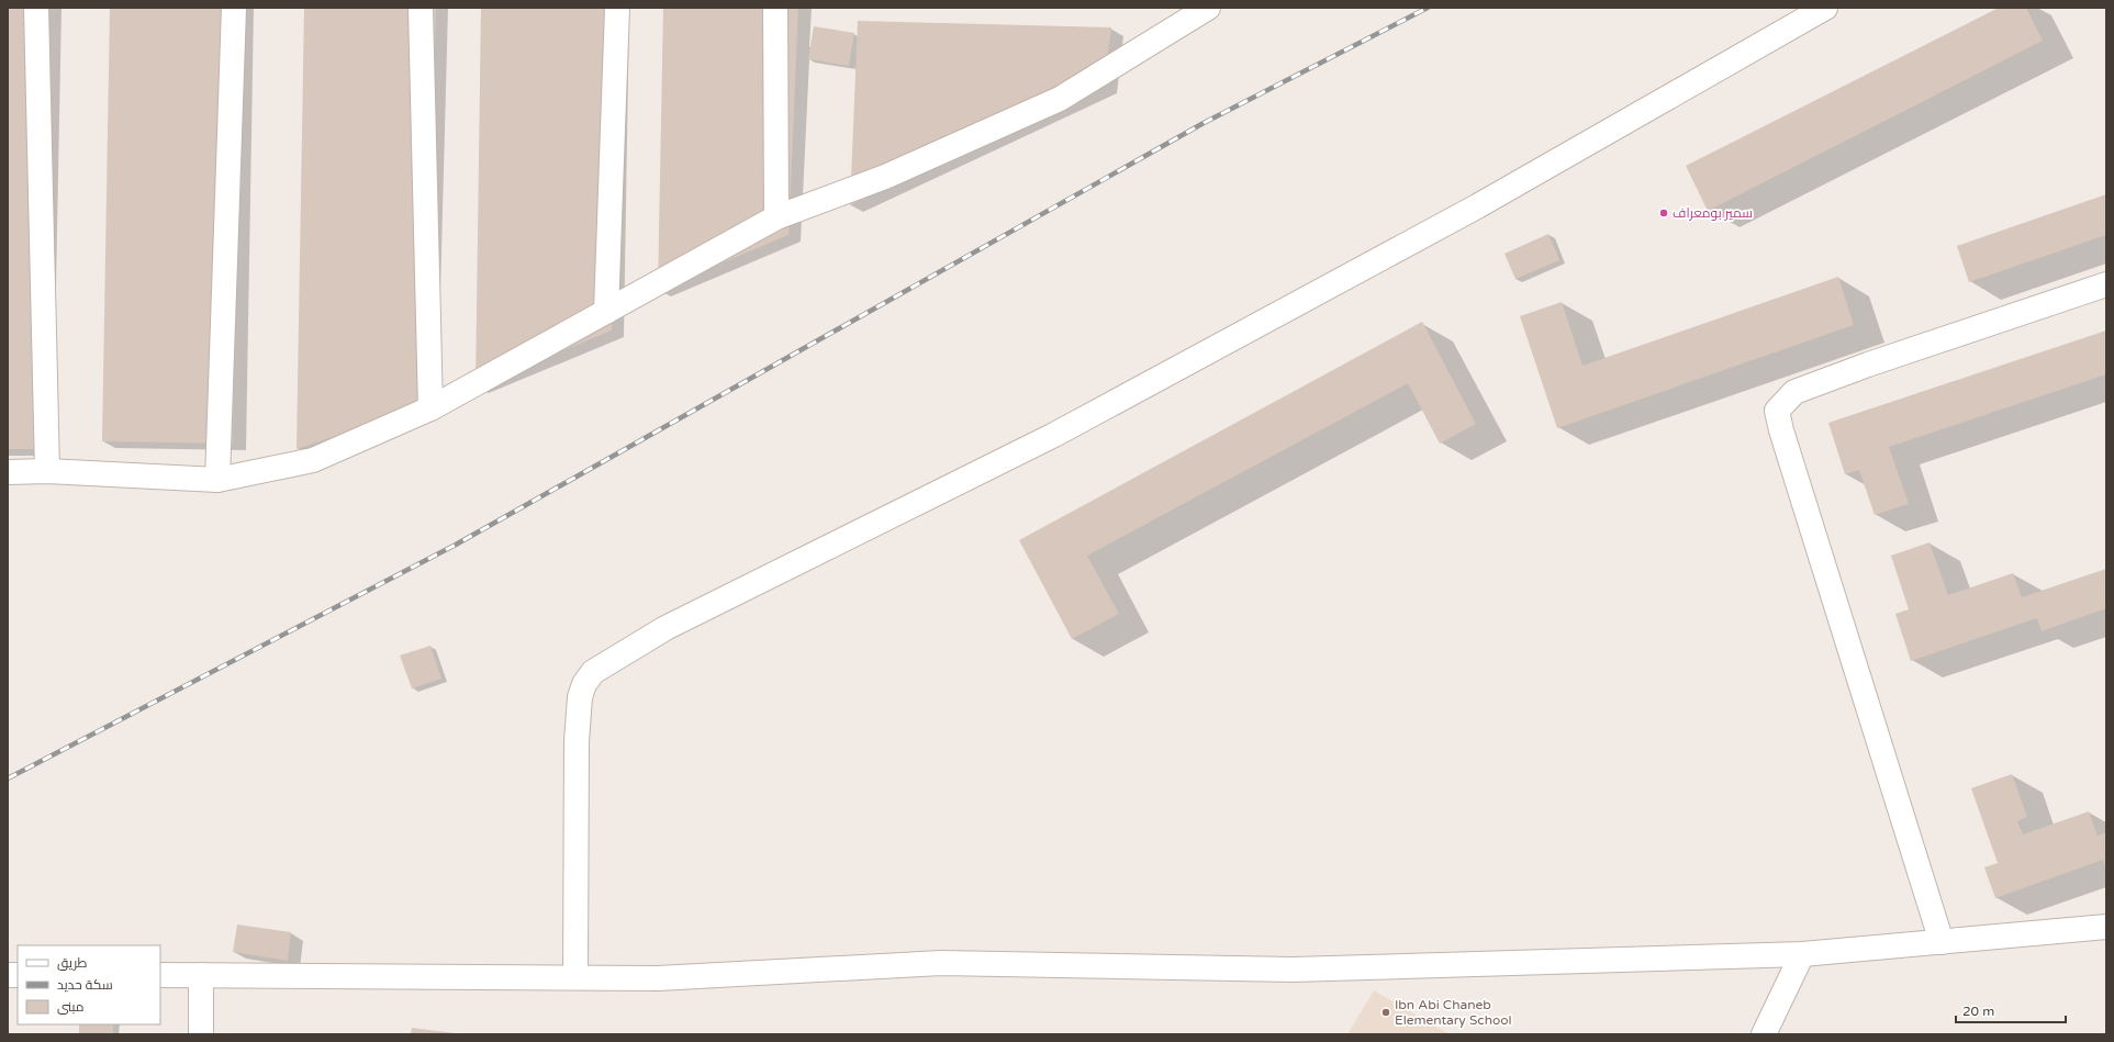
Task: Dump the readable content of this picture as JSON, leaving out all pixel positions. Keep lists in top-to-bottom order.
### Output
{
  "places": ["سمير بومعراف", "Ibn Abi Chaneb Elementary School"],
  "legend": ["طريق", "سكة حديد", "مبنى"],
  "scale_bar": "20 m"
}
